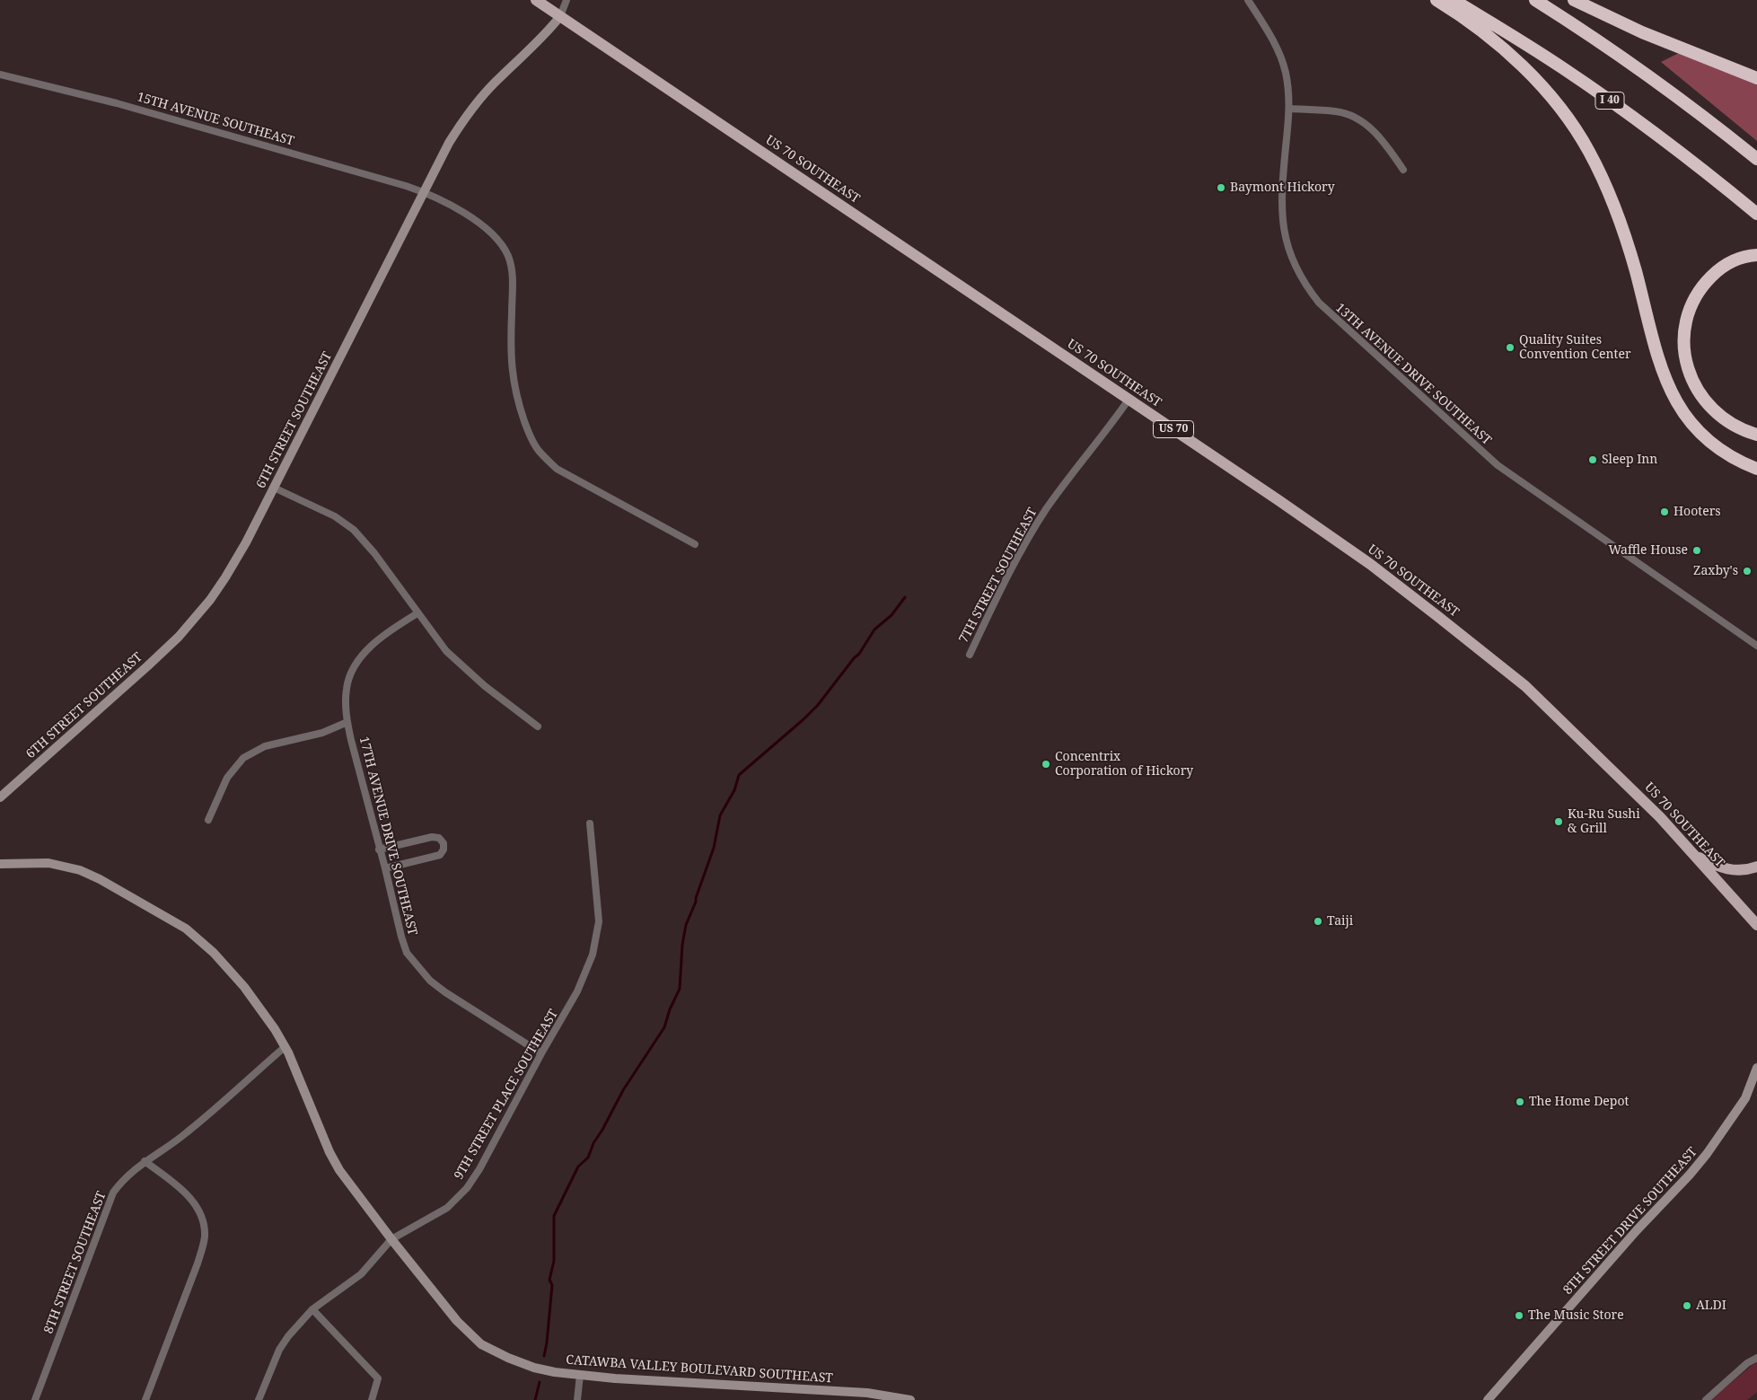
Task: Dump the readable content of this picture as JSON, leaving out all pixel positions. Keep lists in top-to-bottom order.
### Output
{
  "streets": {
    "highway": ["I 40"],
    "main road": ["US 70 SOUTHEAST", "US 70"],
    "street": [
      "15TH AVENUE SOUTHEAST",
      "13TH AVENUE DRIVE SOUTHEAST",
      "6TH STREET SOUTHEAST",
      "7TH STREET SOUTHEAST",
      "17TH AVENUE DRIVE SOUTHEAST",
      "9TH STREET PLACE SOUTHEAST",
      "8TH STREET DRIVE SOUTHEAST",
      "8TH STREET SOUTHEAST",
      "CATAWBA VALLEY BOULEVARD SOUTHEAST"
    ]
  },
  "crossings": [
    ["15TH AVENUE SOUTHEAST", "6TH STREET SOUTHEAST"],
    ["US 70 SOUTHEAST", "6TH STREET SOUTHEAST"],
    ["US 70 SOUTHEAST", "7TH STREET SOUTHEAST"],
    ["17TH AVENUE DRIVE SOUTHEAST", "9TH STREET PLACE SOUTHEAST"],
    ["9TH STREET PLACE SOUTHEAST", "CATAWBA VALLEY BOULEVARD SOUTHEAST"],
    ["8TH STREET SOUTHEAST", "CATAWBA VALLEY BOULEVARD SOUTHEAST"]
  ],
  "places": [
    "Baymont Hickory",
    "Quality Suites Convention Center",
    "Sleep Inn",
    "Hooters",
    "Waffle House",
    "Zaxby's",
    "Concentrix Corporation of Hickory",
    "Ku-Ru Sushi & Grill",
    "Taiji",
    "The Home Depot",
    "ALDI",
    "The Music Store"
  ]
}
